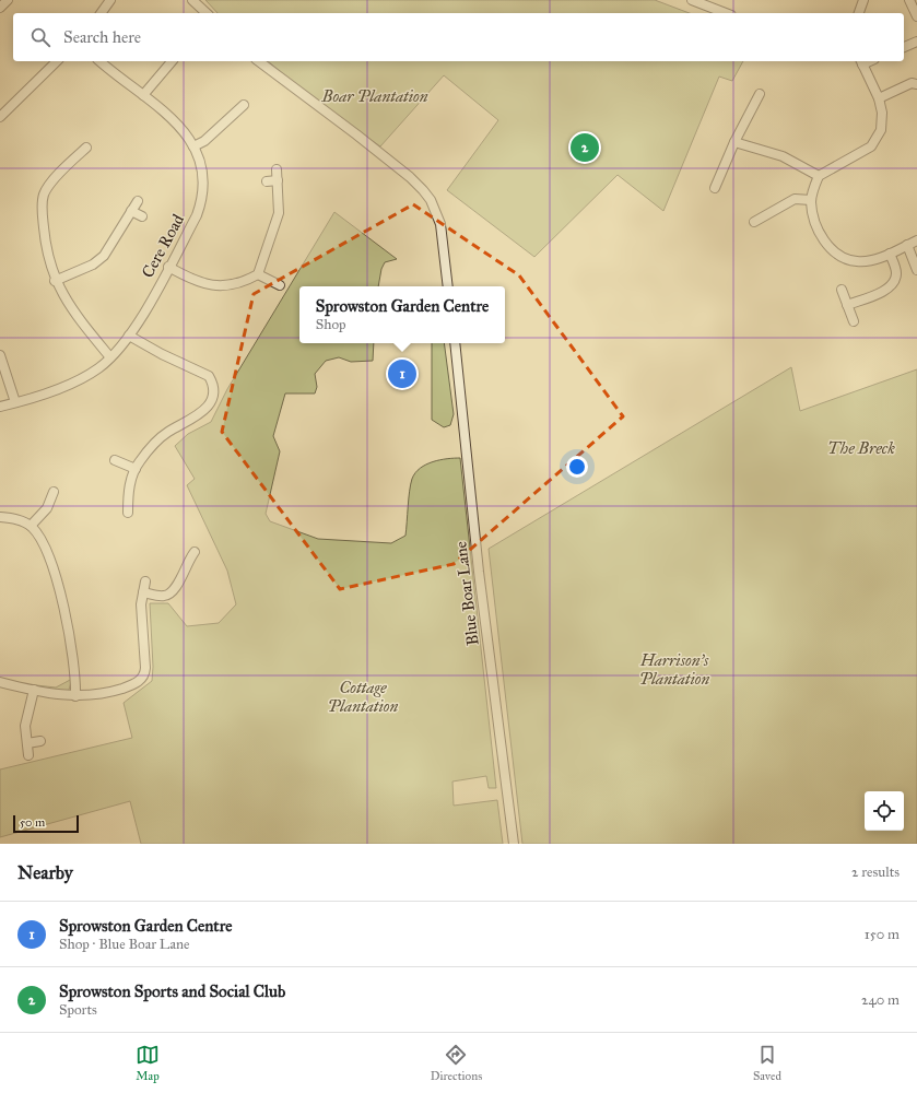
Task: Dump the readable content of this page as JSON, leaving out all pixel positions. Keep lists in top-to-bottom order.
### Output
{
  "streets": {
    "street": ["Cere Road", "Blue Boar Lane"]
  },
  "parks": [
    "Boar Plantation",
    "The Breck",
    "Harrison's Plantation",
    "Cottage Plantation"
  ],
  "scale_bar": "50 m",
  "page": {
    "search": "Search here",
    "pins": ["2", "1"],
    "popup": ["Sprowston Garden Centre", "Shop"],
    "scale": "50 m",
    "heading": ["Nearby", "2 results"],
    "list": [
      {
        "mark": "1",
        "name": "Sprowston Garden Centre",
        "note": "Shop · Blue Boar Lane",
        "value": "150 m"
      },
      {
        "mark": "2",
        "name": "Sprowston Sports and Social Club",
        "note": "Sports",
        "value": "240 m"
      }
    ],
    "nav": ["Map", "Directions", "Saved"]
  }
}
